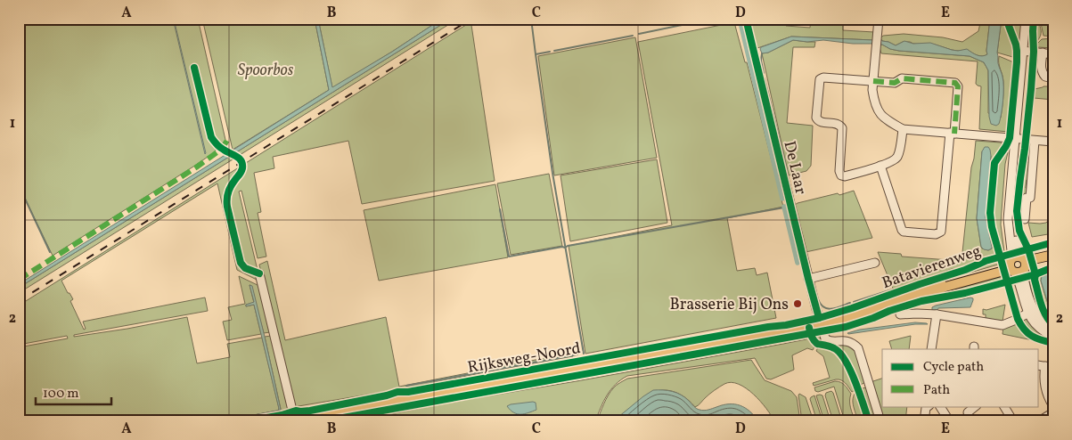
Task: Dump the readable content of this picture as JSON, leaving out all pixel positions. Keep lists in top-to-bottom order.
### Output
{
  "streets": {
    "main road": ["Batavierenweg", "Rijksweg-Noord"],
    "street": ["De Laar"]
  },
  "crossings": [
    ["De Laar", "Batavierenweg"],
    ["Batavierenweg", "Rijksweg-Noord"]
  ],
  "parks": ["Spoorbos"],
  "places": ["Brasserie Bij Ons"],
  "legend": ["Cycle path", "Path"],
  "scale_bar": "100 m",
  "grid": {
    "columns": [
      "A",
      "B",
      "C",
      "D",
      "E"
    ],
    "rows": ["1", "2"]
  }
}
